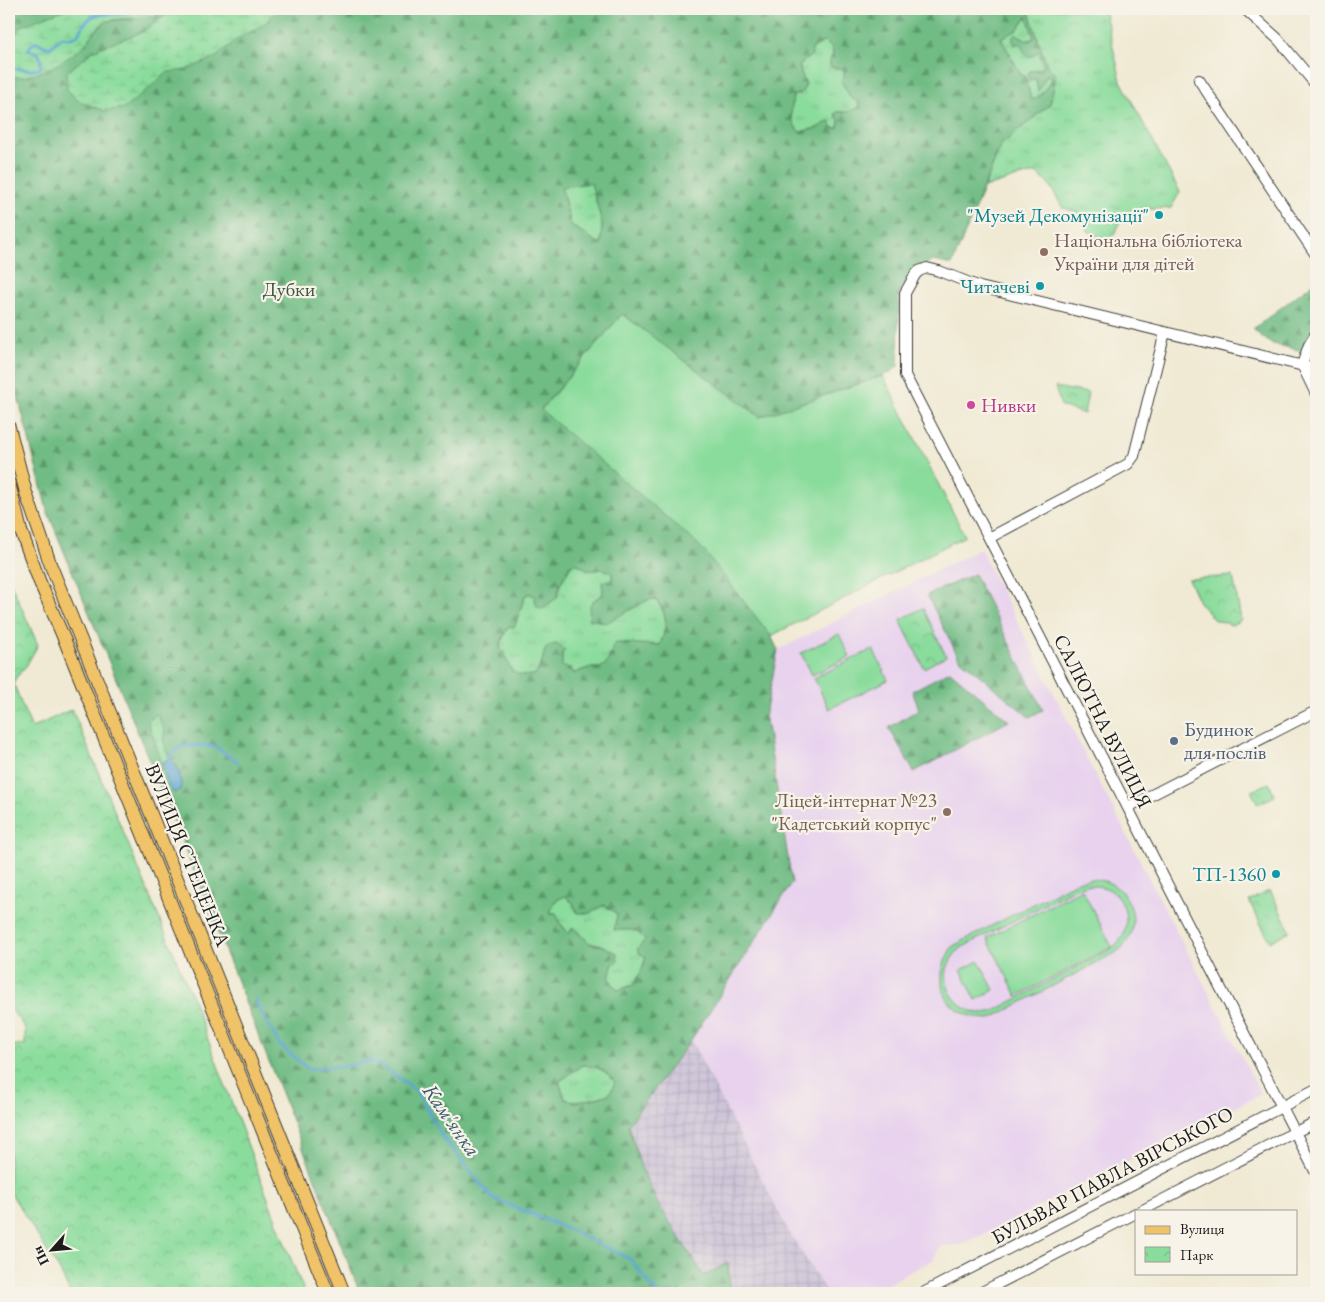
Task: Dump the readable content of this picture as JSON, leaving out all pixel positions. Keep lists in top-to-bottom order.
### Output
{
  "streets": {
    "main road": ["ВУЛИЦЯ СТЕЦЕНКА"],
    "street": ["САЛЮТНА ВУЛИЦЯ", "БУЛЬВАР ПАВЛА ВІРСЬКОГО"]
  },
  "crossings": [
    ["САЛЮТНА ВУЛИЦЯ", "БУЛЬВАР ПАВЛА ВІРСЬКОГО"]
  ],
  "water": ["Кам'янка"],
  "parks": ["Дубки"],
  "places": [
    "\"Музей Декомунізації\"",
    "Національна бібліотека України для дітей",
    "Читачеві",
    "Нивки",
    "Будинок для послів",
    "Ліцей-інтернат №23 \"Кадетський корпус\"",
    "ТП-1360"
  ],
  "legend": ["Вулиця", "Парк"],
  "north": "bottom left"
}
